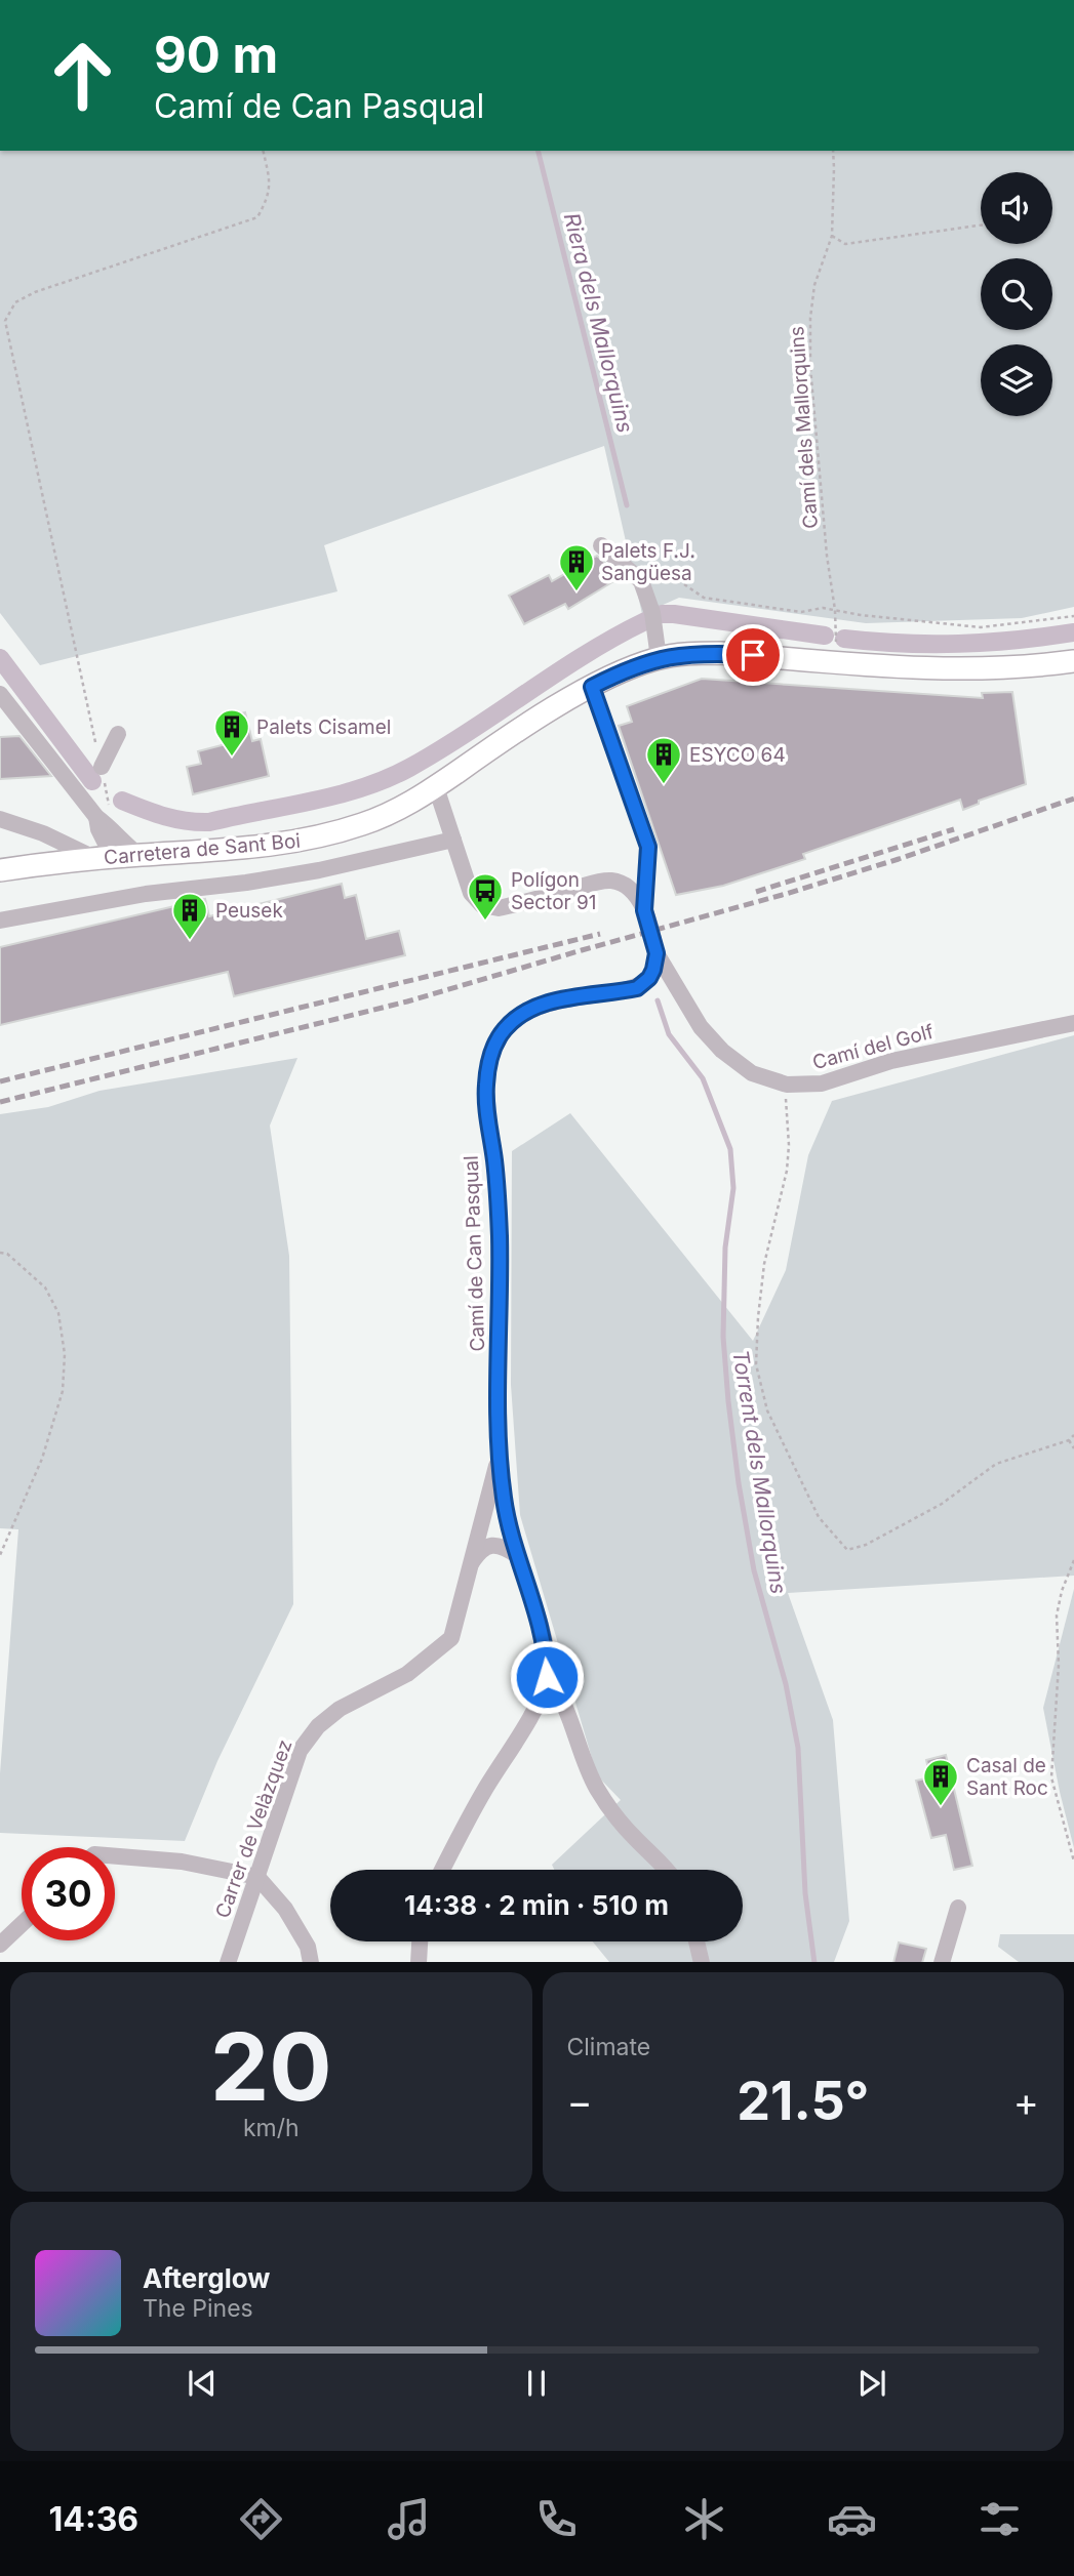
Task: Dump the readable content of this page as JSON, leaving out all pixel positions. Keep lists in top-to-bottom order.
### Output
{
  "streets": {
    "main road": ["Carretera de Sant Boi"],
    "street": ["Camí del Golf", "Camí de Can Pasqual", "Carrer de Velàzquez"],
    "path": ["Camí dels Mallorquins"]
  },
  "crossings": [
    ["Camí dels Mallorquins", "Carretera de Sant Boi"],
    ["Camí del Golf", "Camí de Can Pasqual"],
    ["Camí de Can Pasqual", "Carrer de Velàzquez"]
  ],
  "water": ["Riera dels Mallorquins", "Torrent dels Mallorquins"],
  "places": {
    "building": [
      "Palets F.J. Sangüesa",
      "Palets Cisamel",
      "ESYCO 64",
      "Peusek",
      "Casal de Sant Roc"
    ],
    "bus stop": ["Polígon Sector 91"]
  },
  "page": {
    "turn": ["90 m", "Camí de Can Pasqual"],
    "limit": "30",
    "trip": "14:38 · 2 min · 510 m",
    "tile": [
      ["20", "km/h"],
      "Climate"
    ],
    "heat": ["−", "21.5°", "+"],
    "song": ["Afterglow", "The Pines"],
    "tabs": "14:36"
  }
}
